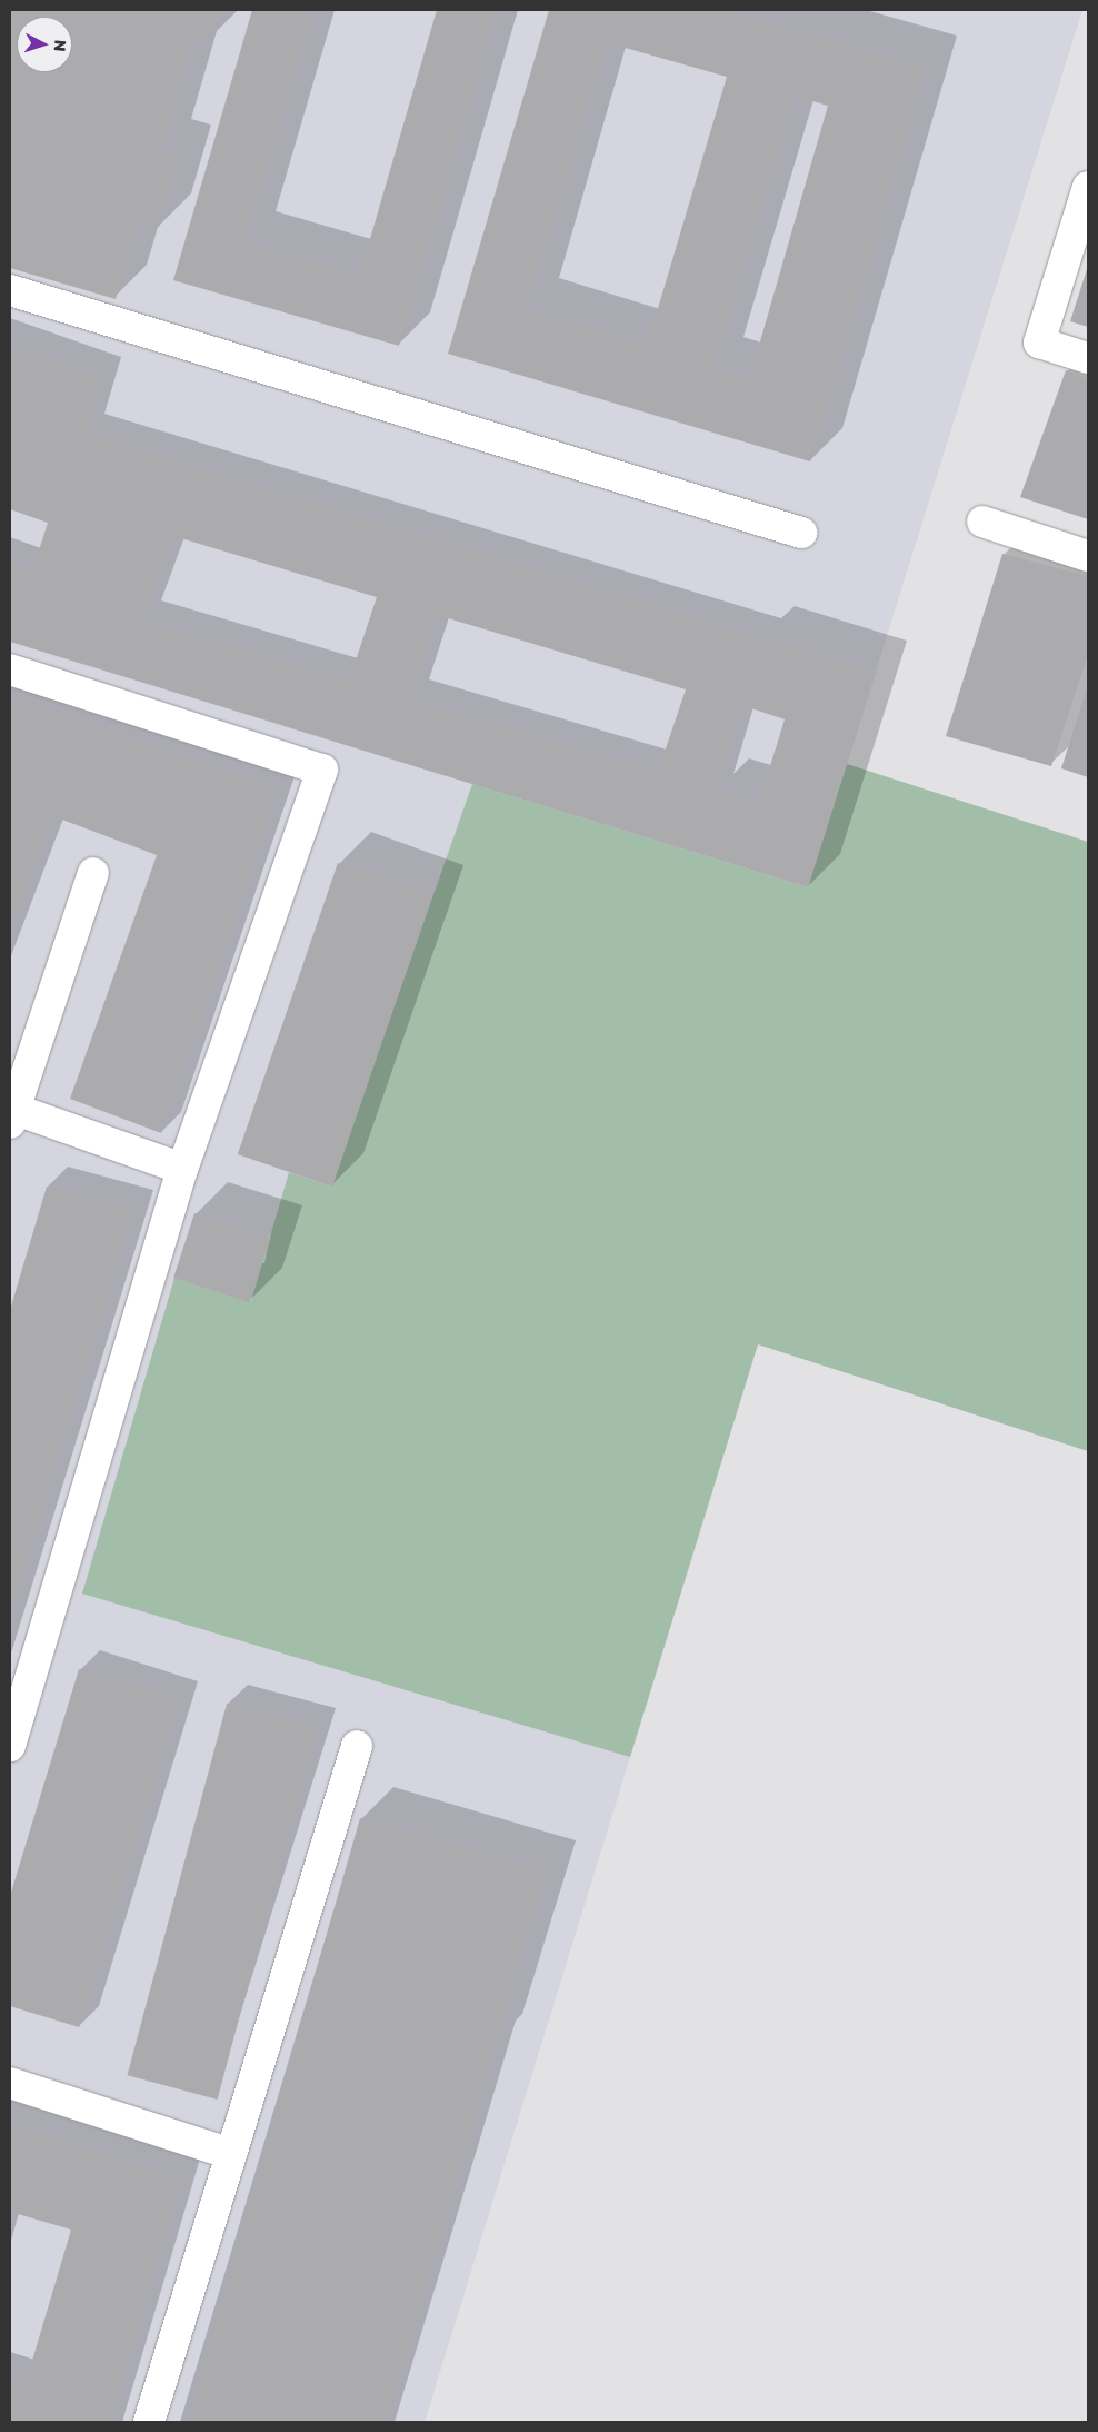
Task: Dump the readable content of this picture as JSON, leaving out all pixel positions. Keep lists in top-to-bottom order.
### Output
{
  "north": "right"
}
